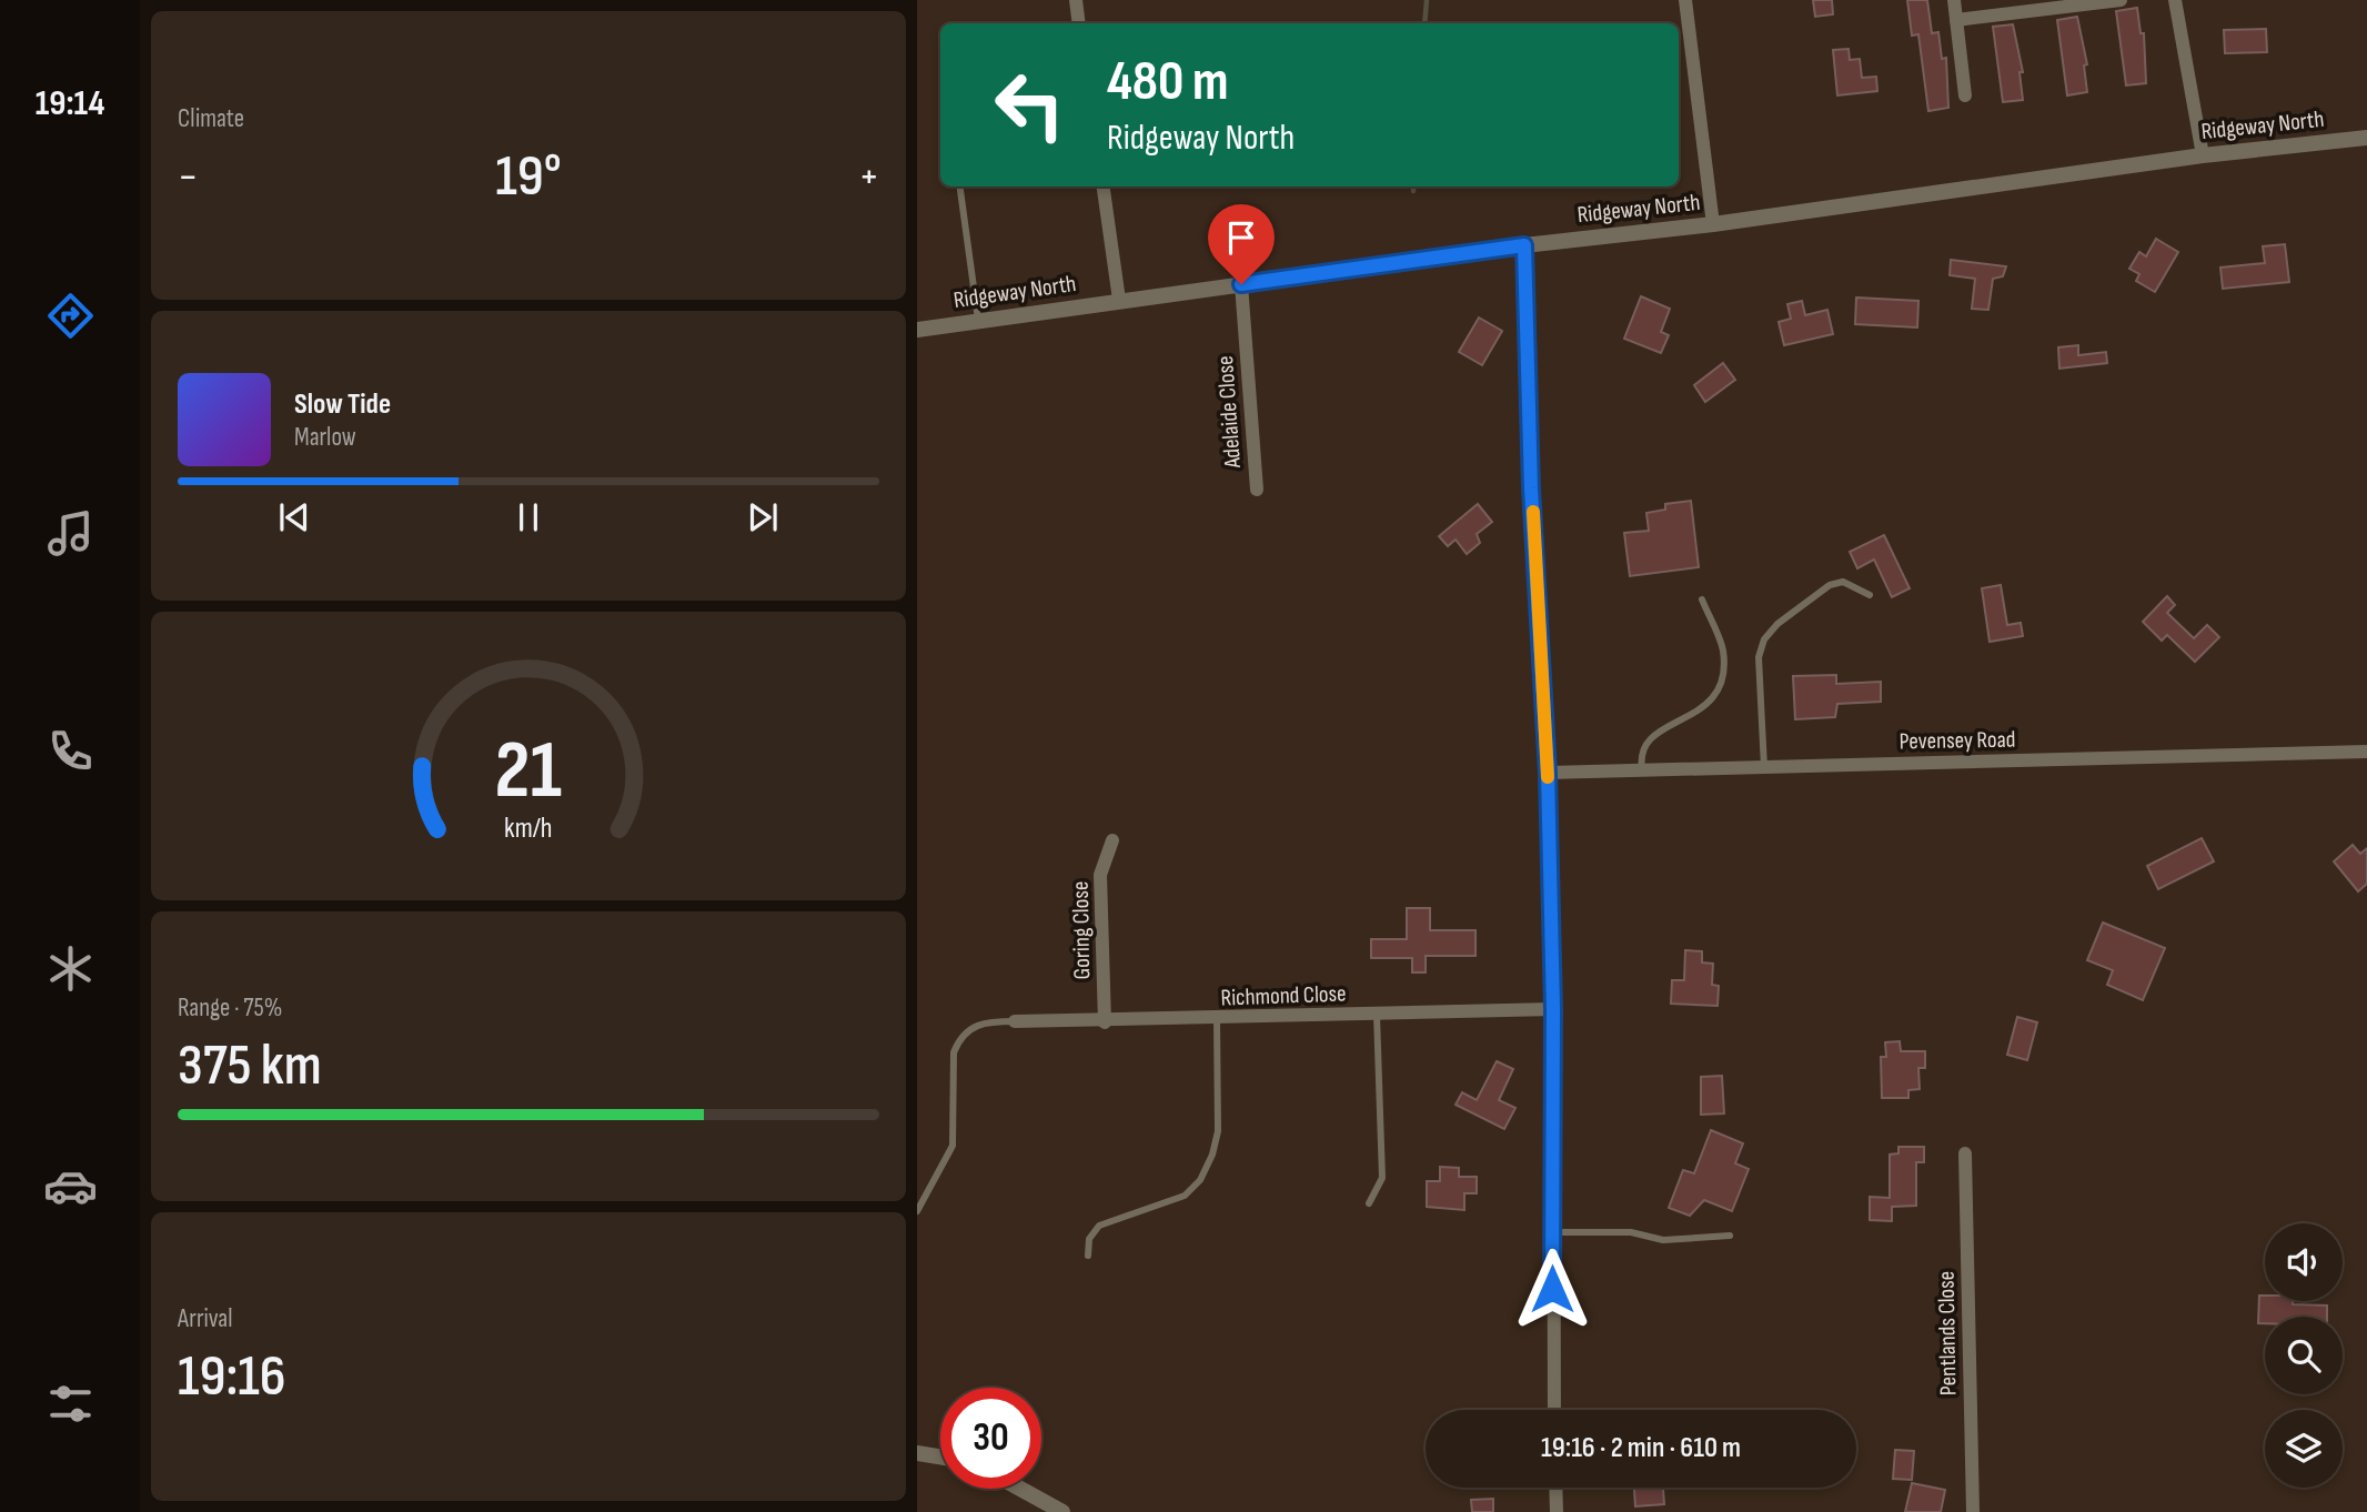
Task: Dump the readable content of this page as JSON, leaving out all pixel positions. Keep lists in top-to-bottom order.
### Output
{
  "streets": {
    "street": [
      "Ridgeway North",
      "Adelaide Close",
      "Pevensey Road",
      "Goring Close",
      "Richmond Close",
      "Pentlands Close"
    ]
  },
  "crossings": [
    ["Ridgeway North", "Adelaide Close"],
    ["Goring Close", "Richmond Close"]
  ],
  "page": {
    "tabs": "19:14",
    "tile": [
      "Climate",
      ["Range · 75%", "375 km"],
      ["Arrival", "19:16"]
    ],
    "turn": ["480 m", "Ridgeway North"],
    "heat": ["−", "19°", "+"],
    "song": ["Slow Tide", "Marlow"],
    "limit": "30",
    "trip": "19:16 · 2 min · 610 m",
    "gauge": ["21", "km/h"]
  }
}
